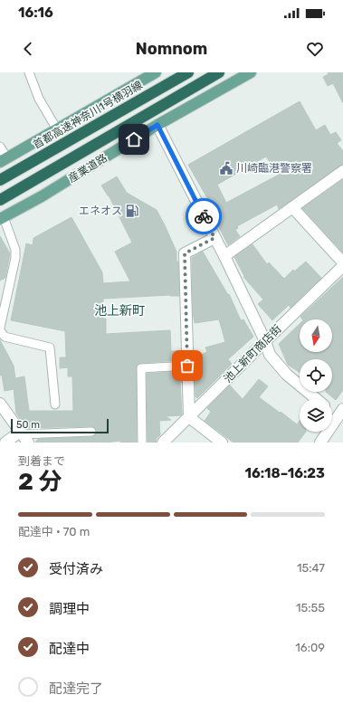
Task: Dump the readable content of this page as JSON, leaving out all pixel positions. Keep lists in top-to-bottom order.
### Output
{
  "streets": {
    "highway": ["首都高速神奈川1号横羽線"],
    "main road": ["産業道路"],
    "street": ["池上新町商店街"]
  },
  "districts": ["池上新町"],
  "places": {
    "public building": ["川崎臨港警察署"],
    "fuel station": ["エネオス"]
  },
  "scale_bar": "50 m",
  "north": "bottom",
  "page": {
    "status": "16:16",
    "header": "Nomnom",
    "scale": "50 m",
    "heading": ["2 分", "到着まで", "16:18–16:23"],
    "bar": "配達中 · 70 m",
    "list": [
      ["受付済み", "15:47"],
      ["調理中", "15:55"],
      ["配達中", "16:09"],
      "配達完了"
    ]
  }
}
